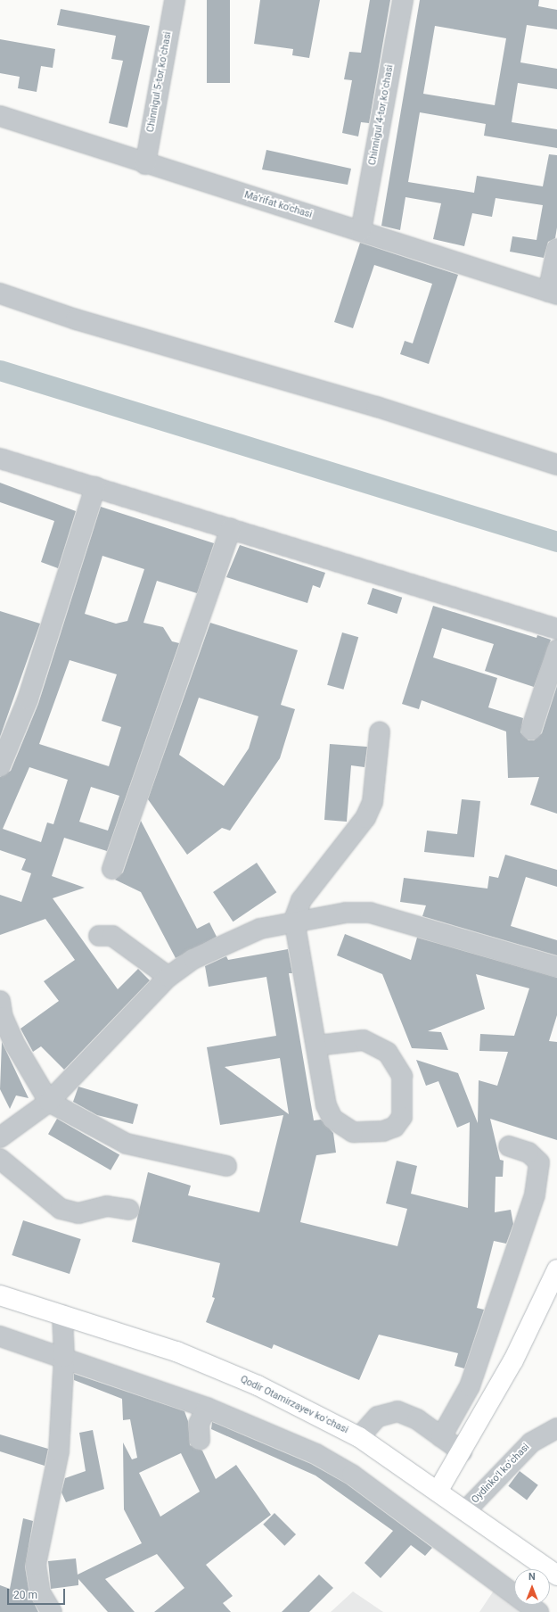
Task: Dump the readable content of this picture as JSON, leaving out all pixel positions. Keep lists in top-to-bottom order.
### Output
{
  "streets": {
    "main road": ["Qodir Otamirzayev koʻchasi"],
    "street": [
      "Chinnigul 5-tor koʻchasi",
      "Chinnigul 4-tor koʻchasi",
      "Maʼrifat ko'chasi",
      "Oydinkoʻl koʻchasi"
    ]
  },
  "crossings": [
    ["Chinnigul 5-tor koʻchasi", "Maʼrifat ko'chasi"],
    ["Chinnigul 4-tor koʻchasi", "Maʼrifat ko'chasi"],
    ["Qodir Otamirzayev koʻchasi", "Oydinkoʻl koʻchasi"]
  ],
  "scale_bar": "20 m",
  "north": "top"
}
